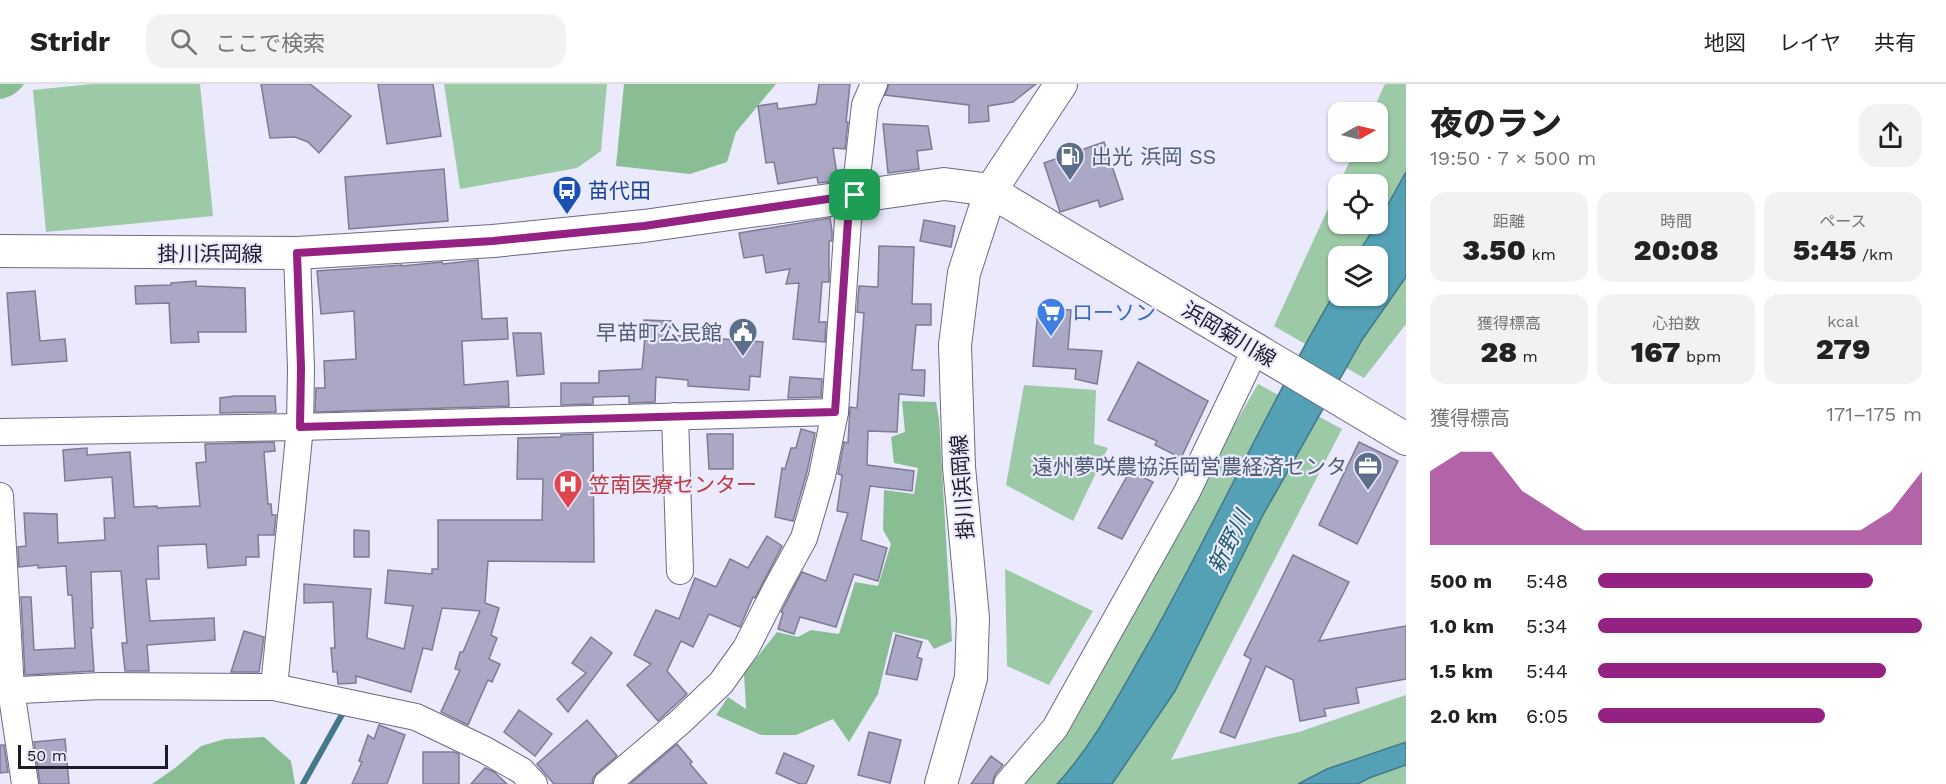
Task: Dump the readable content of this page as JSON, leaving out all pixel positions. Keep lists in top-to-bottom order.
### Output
{
  "streets": {
    "main road": ["掛川浜岡線", "浜岡菊川線"]
  },
  "crossings": [
    ["掛川浜岡線", "浜岡菊川線"]
  ],
  "water": ["新野川"],
  "places": {
    "fuel station": ["出光 浜岡 SS"],
    "bus stop": ["苗代田"],
    "supermarket": ["ローソン"],
    "public building": ["早苗町公民館"],
    "office": ["遠州夢咲農協浜岡営農経済センタ"],
    "hospital": ["笠南医療センター"]
  },
  "scale_bar": "50 m",
  "north": "right",
  "page": {
    "header": "Stridr",
    "search": "ここで検索",
    "nav": ["地図", "レイヤ", "共有"],
    "heading": ["夜のラン", "19:50 · 7 × 500 m"],
    "stats": [
      ["距離", "3.50 km"],
      ["時間", "20:08"],
      ["ペース", "5:45 /km"],
      ["獲得標高", "28 m"],
      ["心拍数", "167 bpm"],
      ["kcal", "279"]
    ],
    "chart": ["獲得標高", "171–175 m"],
    "list": [
      {
        "name": "500 m",
        "note": "5:48"
      },
      {
        "name": "1.0 km",
        "note": "5:34"
      },
      {
        "name": "1.5 km",
        "note": "5:44"
      },
      {
        "name": "2.0 km",
        "note": "6:05"
      }
    ],
    "scale": "50 m"
  }
}
